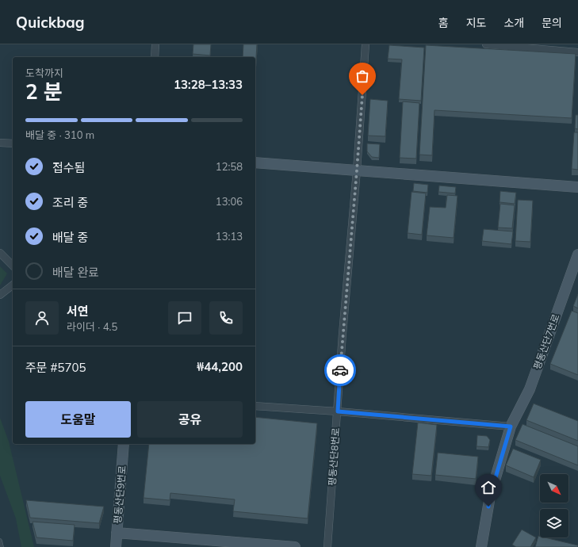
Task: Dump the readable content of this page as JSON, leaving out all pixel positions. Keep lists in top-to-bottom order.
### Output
{
  "streets": {
    "street": ["평동산단7번로", "평동산단8번로", "평동산단9번로"]
  },
  "north": "bottom right",
  "page": {
    "header": "Quickbag",
    "nav": [
      "홈",
      "지도",
      "소개",
      "문의"
    ],
    "heading": ["2 분", "도착까지", "13:28–13:33"],
    "panel": [
      "서연",
      "라이더 · 4.5",
      "주문 #5705",
      "₩44,200"
    ],
    "bar": "배달 중 · 310 m",
    "list": [
      ["접수됨", "12:58"],
      ["조리 중", "13:06"],
      ["배달 중", "13:13"],
      "배달 완료"
    ],
    "buttons": ["도움말", "공유"]
  }
}
